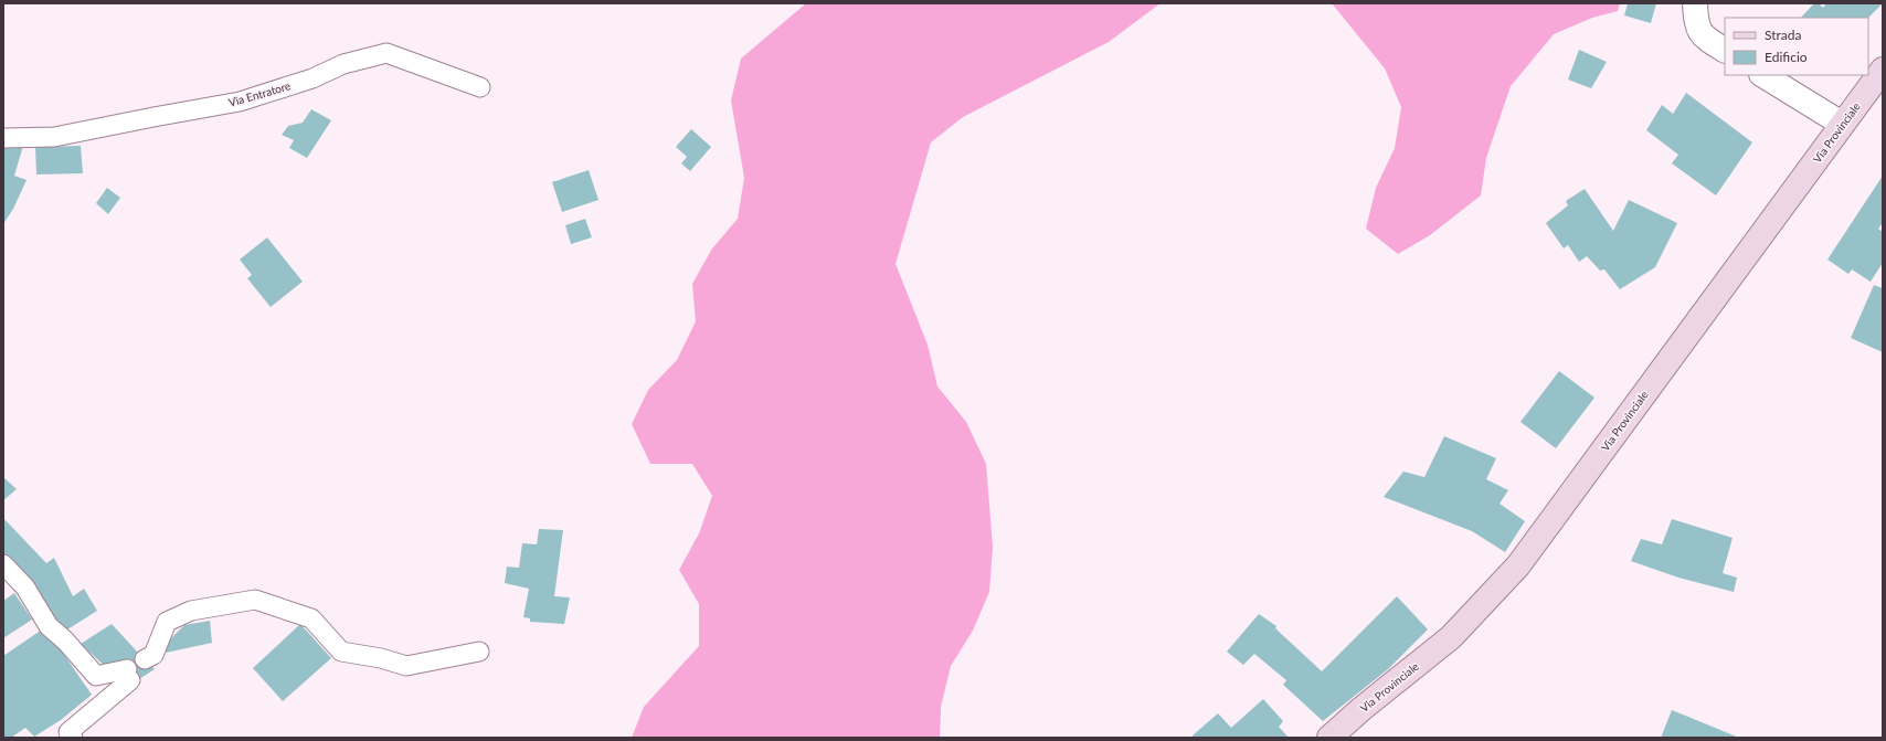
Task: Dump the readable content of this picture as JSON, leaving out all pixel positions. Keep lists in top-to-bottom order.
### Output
{
  "streets": {
    "main road": ["Via Provinciale"],
    "lane": ["Via Entratore"]
  },
  "legend": ["Strada", "Edificio"]
}
